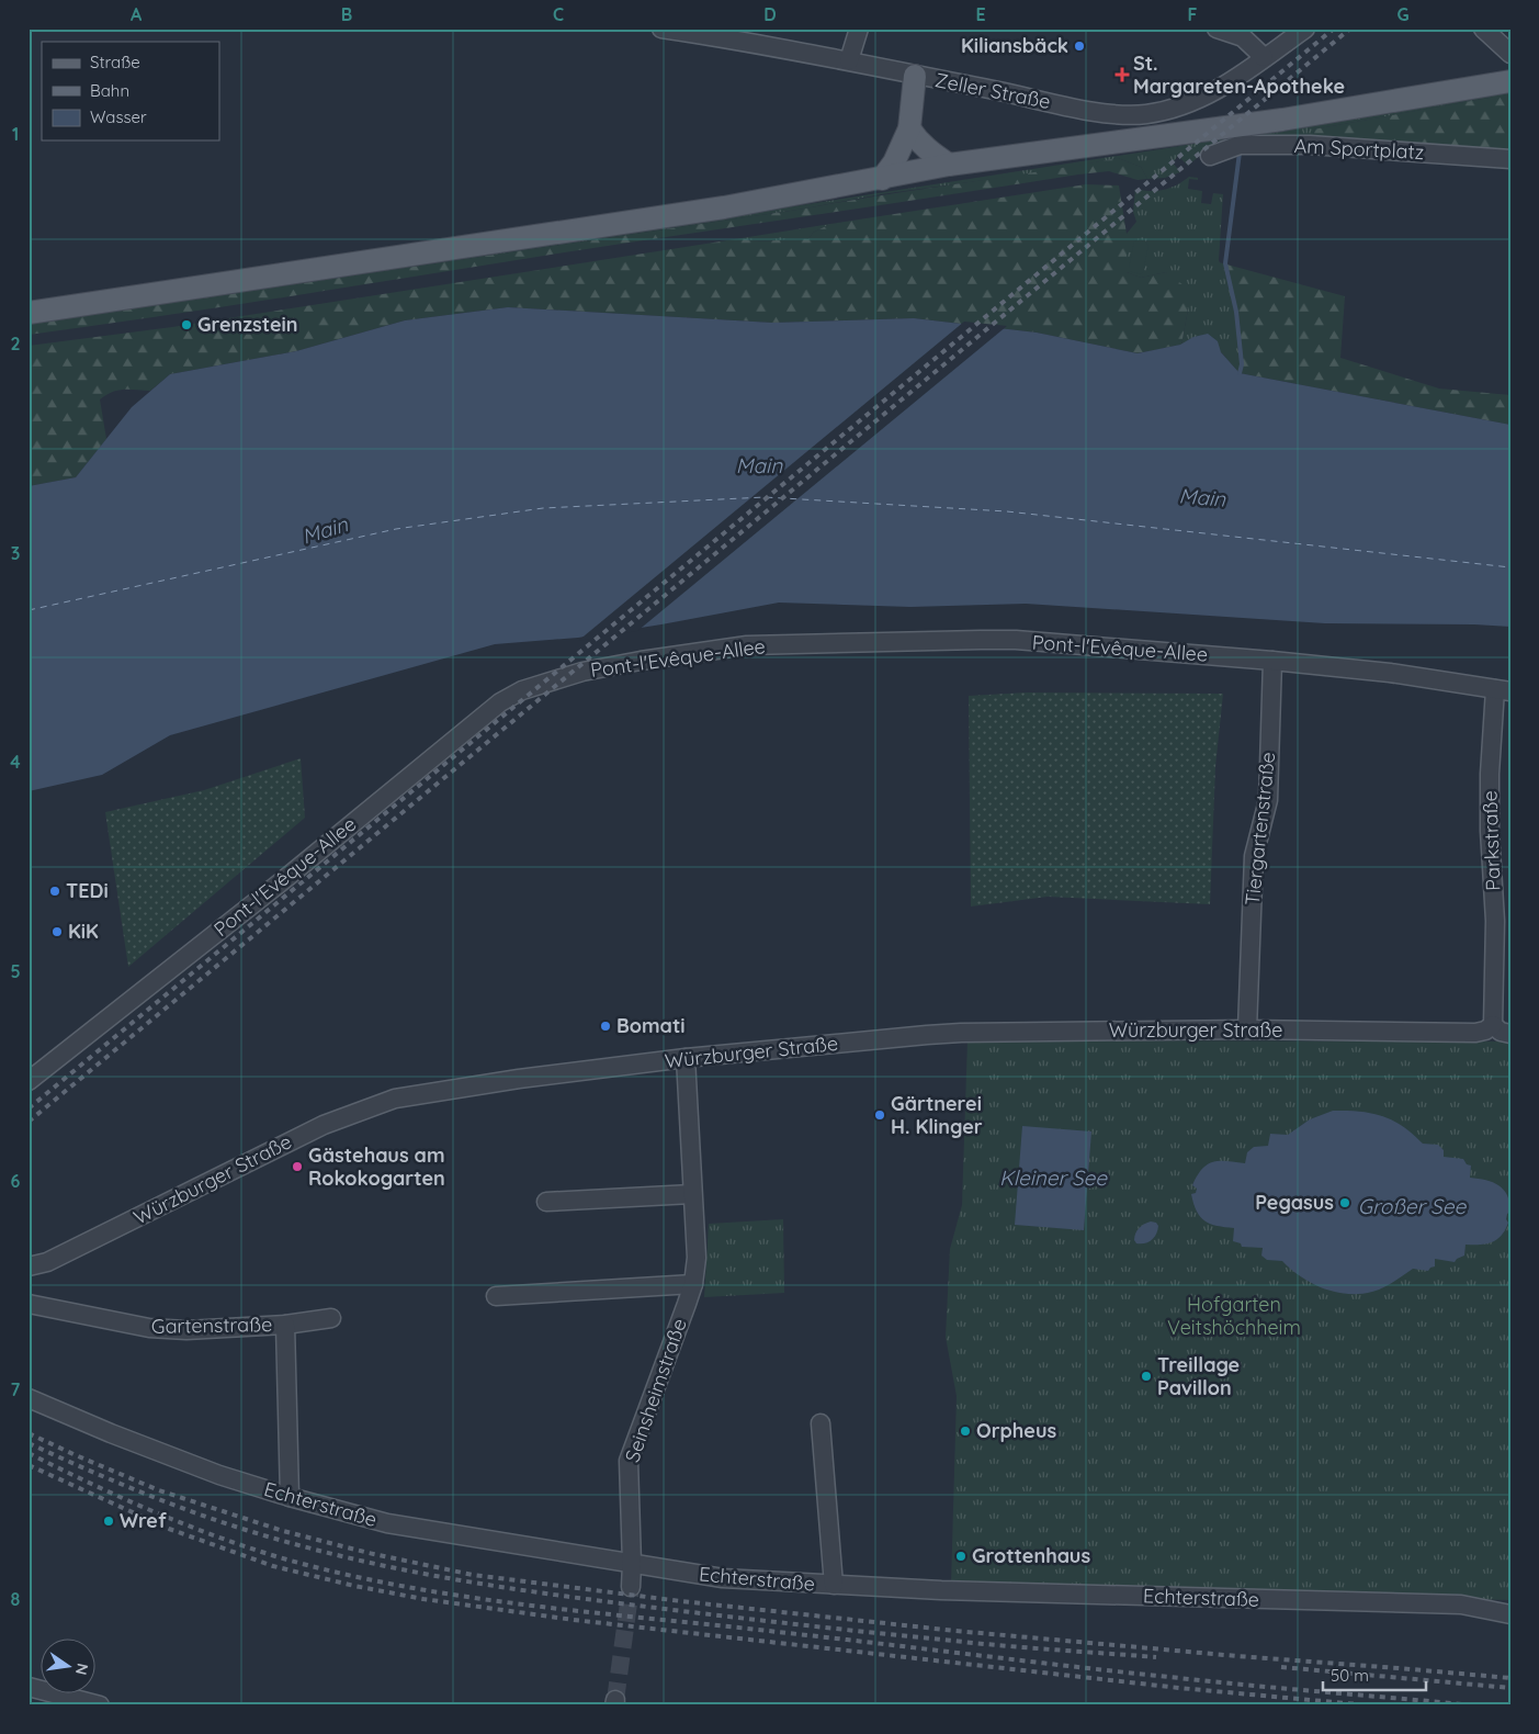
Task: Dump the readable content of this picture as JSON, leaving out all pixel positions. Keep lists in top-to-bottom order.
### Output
{
  "streets": {
    "street": [
      "Zeller Straße",
      "Am Sportplatz",
      "Pont-l'Evêque-Allee",
      "Tiergartenstraße",
      "Parkstraße",
      "Würzburger Straße",
      "Gartenstraße",
      "Seinsheimstraße",
      "Echterstraße"
    ]
  },
  "crossings": [
    ["Pont-l'Evêque-Allee", "Tiergartenstraße"],
    ["Pont-l'Evêque-Allee", "Parkstraße"],
    ["Tiergartenstraße", "Würzburger Straße"],
    ["Parkstraße", "Würzburger Straße"],
    ["Würzburger Straße", "Seinsheimstraße"],
    ["Seinsheimstraße", "Echterstraße"]
  ],
  "water": ["Main", "Kleiner See", "Großer See"],
  "parks": ["Hofgarten Veitshöchheim"],
  "places": {
    "other": [
      "Kiliansbäck",
      "Grenzstein",
      "TEDi",
      "KiK",
      "Bomati",
      "Gärtnerei H. Klinger",
      "Gästehaus am Rokokogarten",
      "Pegasus",
      "Treillage Pavillon",
      "Orpheus",
      "Wref",
      "Grottenhaus"
    ],
    "health": ["St. Margareten-Apotheke"]
  },
  "legend": ["Straße", "Bahn", "Wasser"],
  "scale_bar": "50 m",
  "north": "right",
  "grid": {
    "columns": [
      "A",
      "B",
      "C",
      "D",
      "E",
      "F",
      "G"
    ],
    "rows": [
      "1",
      "2",
      "3",
      "4",
      "5",
      "6",
      "7",
      "8"
    ]
  }
}
